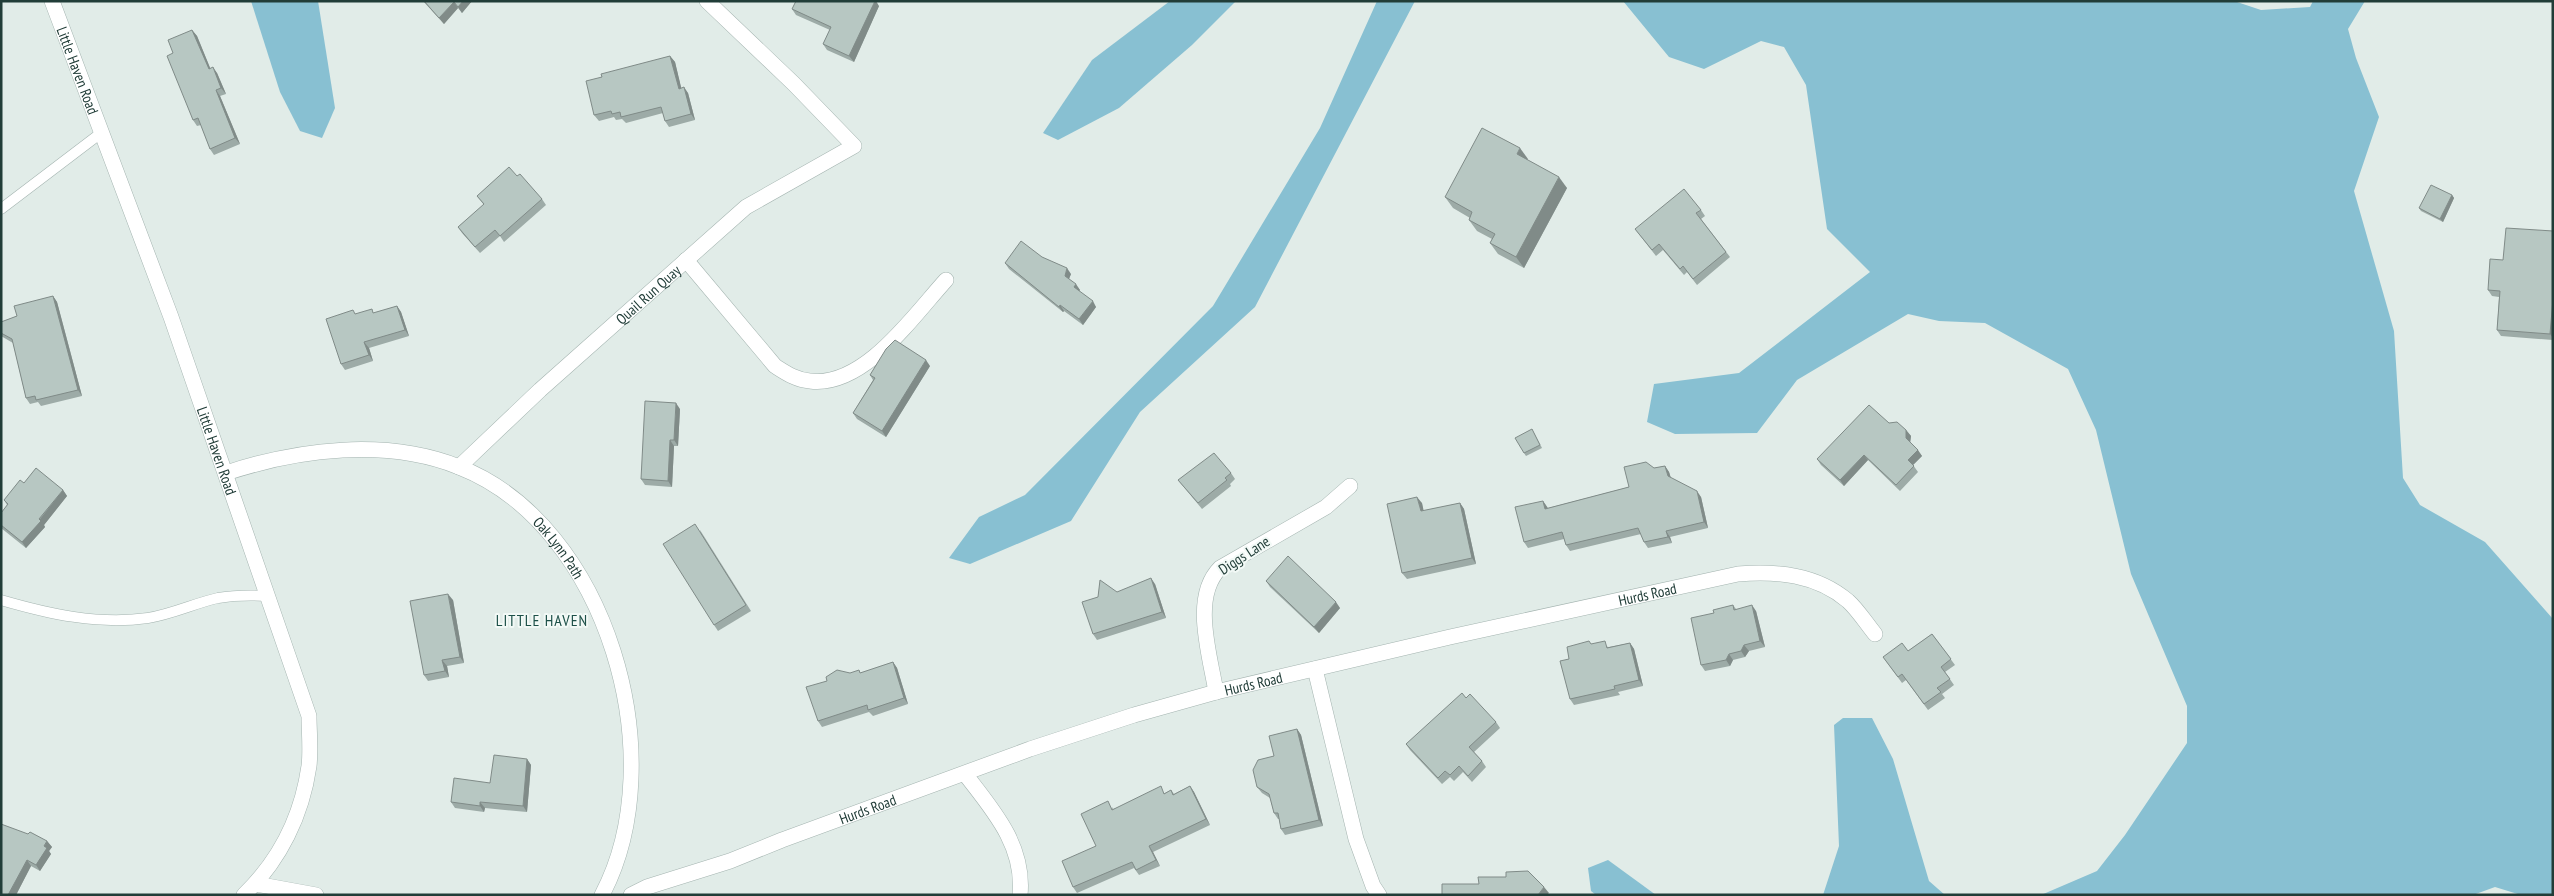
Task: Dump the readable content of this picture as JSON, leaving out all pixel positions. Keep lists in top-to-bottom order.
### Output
{
  "streets": {
    "street": [
      "Little Haven Road",
      "Quail Run Quay",
      "Oak Lynn Path",
      "Diggs Lane",
      "Hurds Road"
    ]
  },
  "crossings": [
    ["Little Haven Road", "Oak Lynn Path"],
    ["Quail Run Quay", "Oak Lynn Path"],
    ["Diggs Lane", "Hurds Road"]
  ],
  "districts": ["LITTLE HAVEN"]
}
